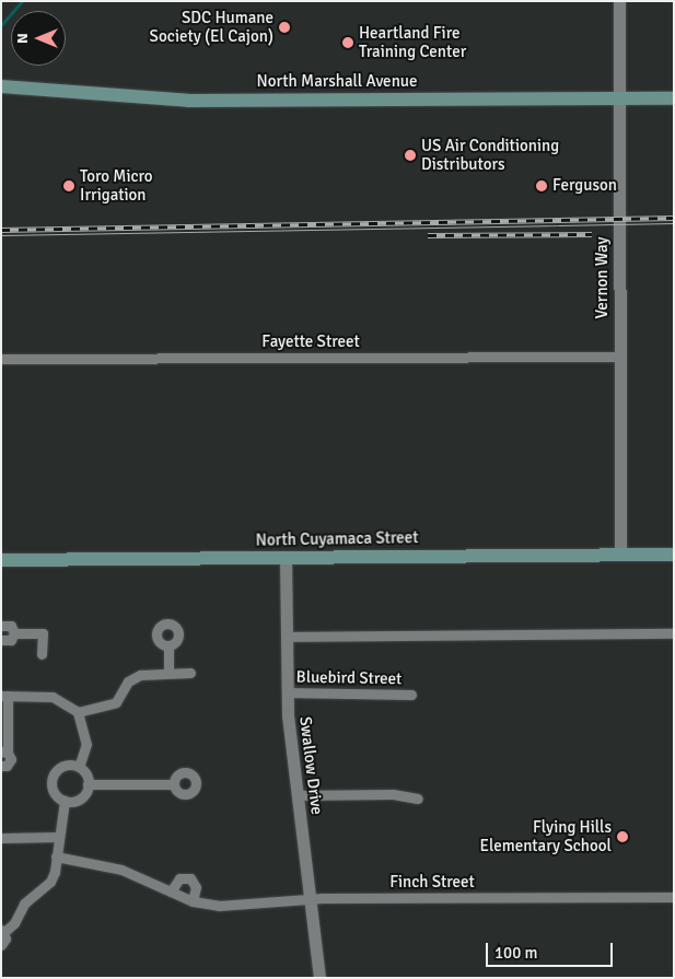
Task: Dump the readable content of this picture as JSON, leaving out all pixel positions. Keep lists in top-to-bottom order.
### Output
{
  "streets": {
    "main road": ["North Marshall Avenue", "North Cuyamaca Street"],
    "street": [
      "Vernon Way",
      "Fayette Street",
      "Bluebird Street",
      "Swallow Drive",
      "Finch Street"
    ]
  },
  "crossings": [
    ["North Marshall Avenue", "Vernon Way"],
    ["Vernon Way", "Fayette Street"],
    ["Vernon Way", "North Cuyamaca Street"],
    ["North Cuyamaca Street", "Swallow Drive"],
    ["Bluebird Street", "Swallow Drive"],
    ["Swallow Drive", "Finch Street"]
  ],
  "places": [
    "SDC Humane Society (El Cajon)",
    "Heartland Fire Training Center",
    "US Air Conditioning Distributors",
    "Toro Micro Irrigation",
    "Ferguson",
    "Flying Hills Elementary School"
  ],
  "scale_bar": "100 m",
  "north": "left"
}
